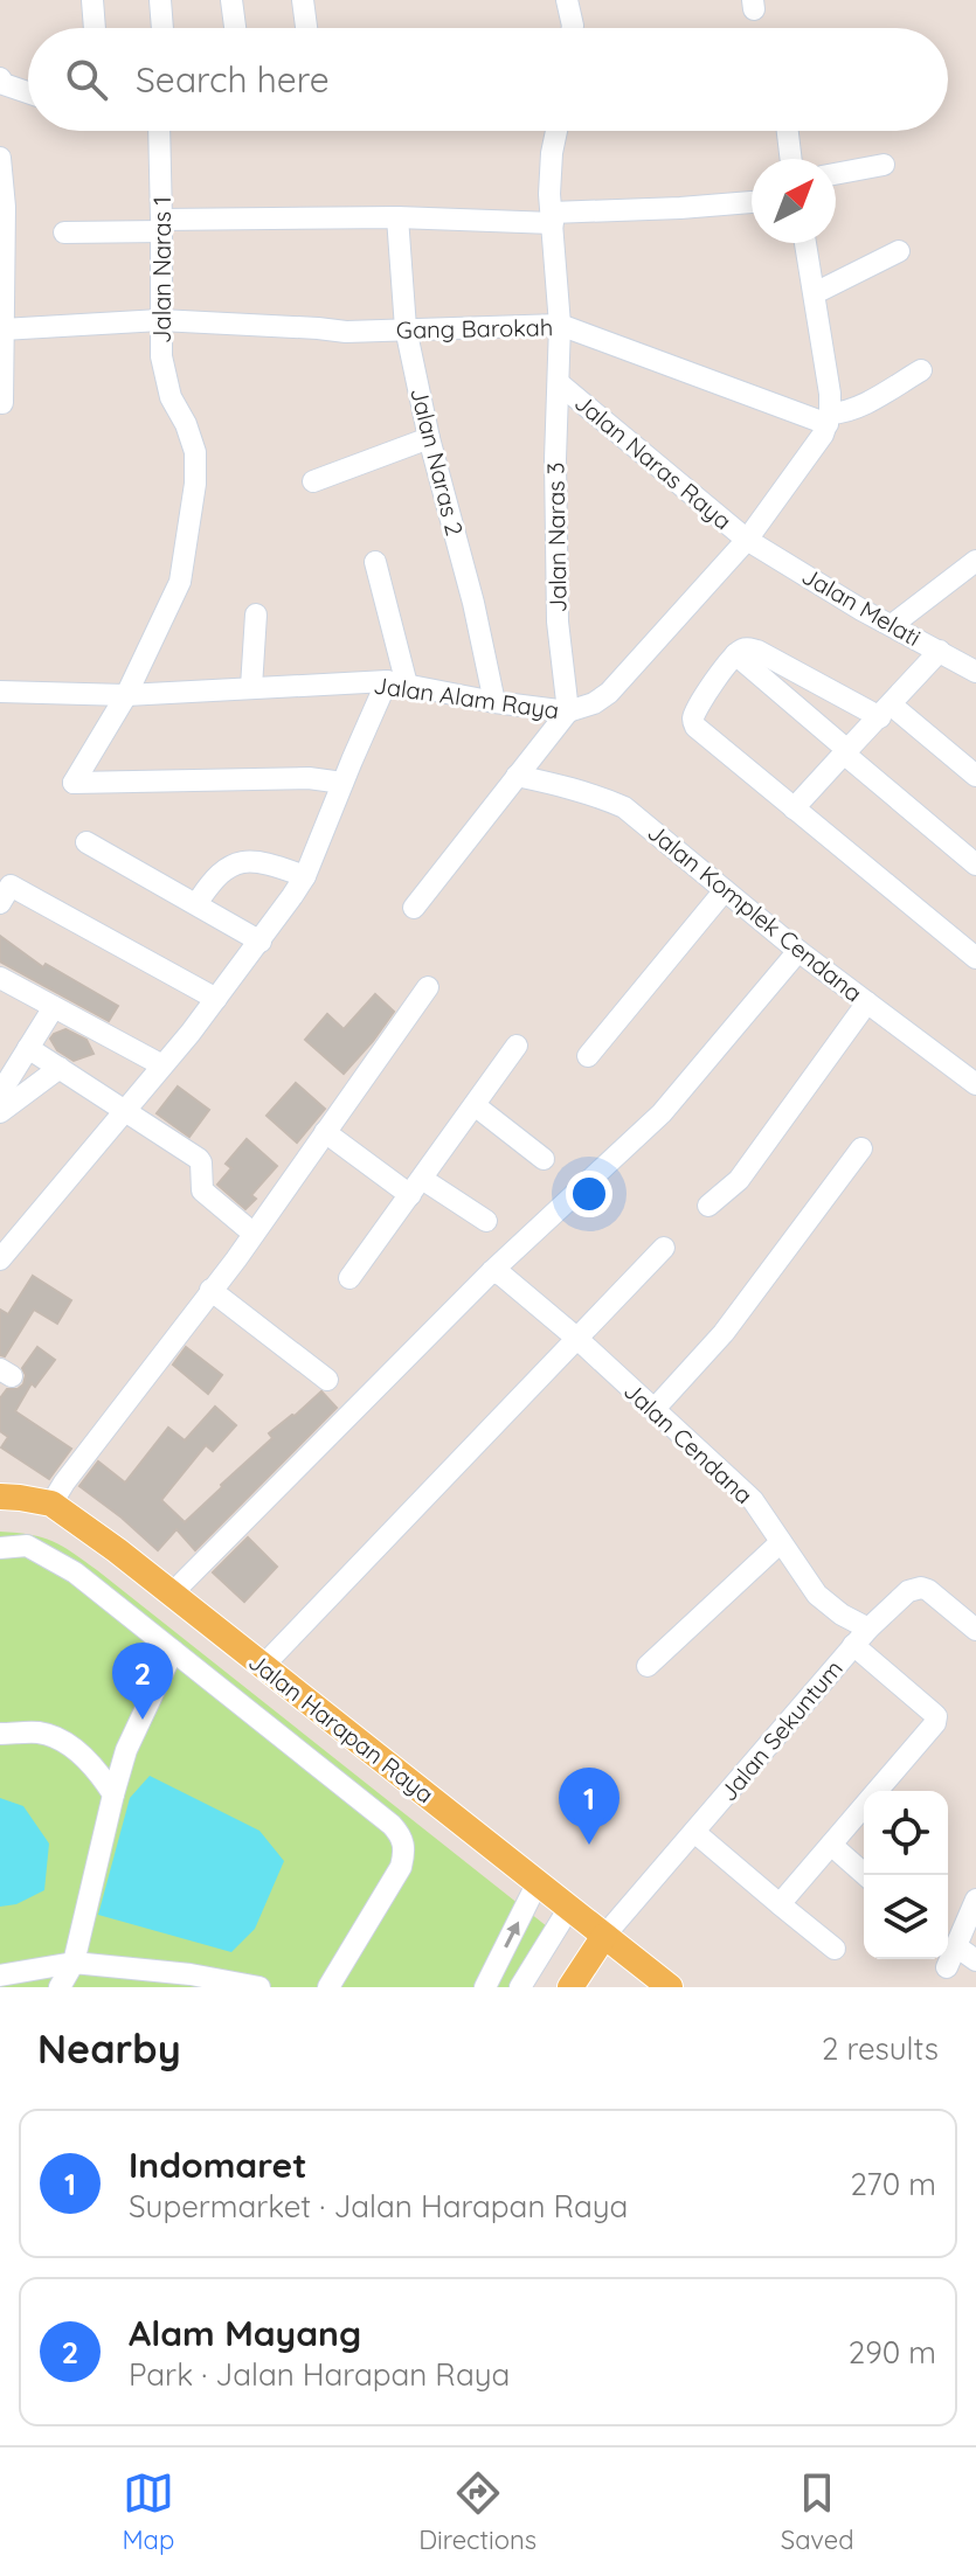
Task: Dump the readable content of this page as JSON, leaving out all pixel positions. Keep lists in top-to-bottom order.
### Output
{
  "streets": {
    "main road": ["Jalan Harapan Raya"],
    "street": [
      "Jalan Naras 1",
      "Gang Barokah",
      "Jalan Naras 2",
      "Jalan Naras Raya",
      "Jalan Naras 3",
      "Jalan Melati",
      "Jalan Alam Raya",
      "Jalan Komplek Cendana",
      "Jalan Cendana",
      "Jalan Sekuntum"
    ]
  },
  "crossings": [
    ["Jalan Naras 1", "Gang Barokah"],
    ["Jalan Naras 1", "Jalan Alam Raya"],
    ["Gang Barokah", "Jalan Naras 2"],
    ["Gang Barokah", "Jalan Naras 3"],
    ["Gang Barokah", "Jalan Alam Raya"],
    ["Jalan Naras 2", "Jalan Alam Raya"],
    ["Jalan Naras Raya", "Jalan Naras 3"],
    ["Jalan Naras Raya", "Jalan Melati"],
    ["Jalan Naras Raya", "Jalan Alam Raya"],
    ["Jalan Naras 3", "Jalan Alam Raya"],
    ["Jalan Melati", "Jalan Alam Raya"],
    ["Jalan Cendana", "Jalan Sekuntum"],
    ["Jalan Harapan Raya", "Jalan Sekuntum"]
  ],
  "north": "top right",
  "page": {
    "search": "Search here",
    "pins": ["2", "1"],
    "heading": ["Nearby", "2 results"],
    "list": [
      {
        "mark": "1",
        "name": "Indomaret",
        "note": "Supermarket · Jalan Harapan Raya",
        "value": "270 m"
      },
      {
        "mark": "2",
        "name": "Alam Mayang",
        "note": "Park · Jalan Harapan Raya",
        "value": "290 m"
      }
    ],
    "nav": ["Map", "Directions", "Saved"]
  }
}
